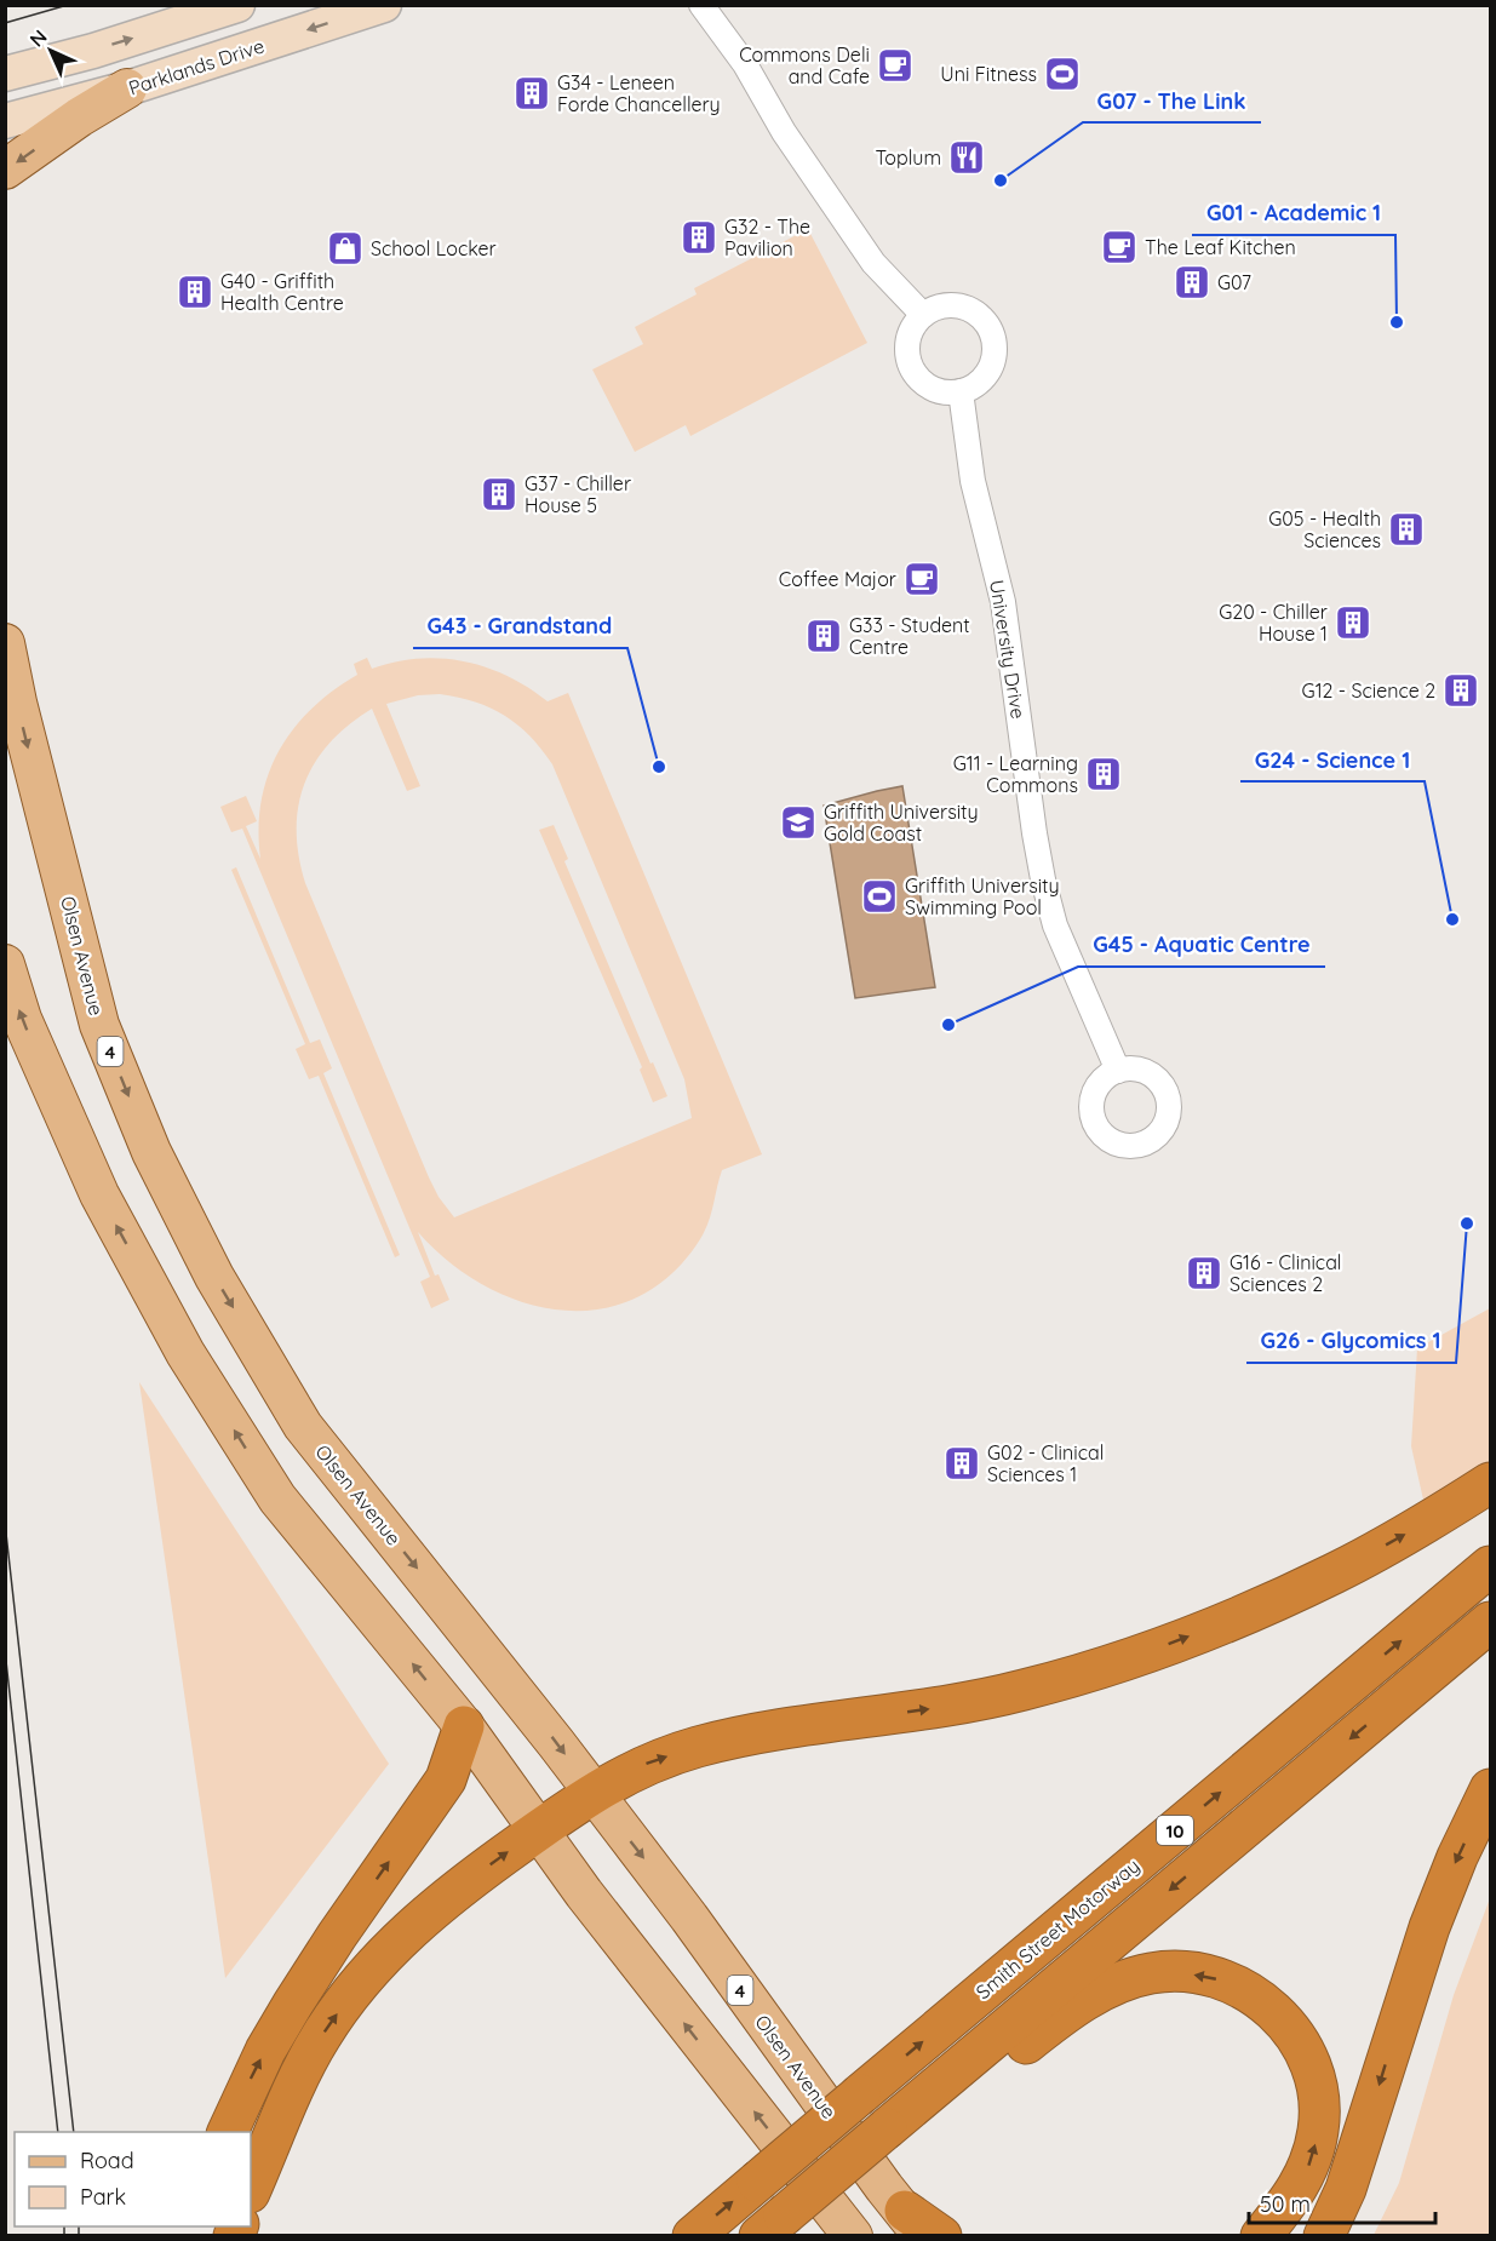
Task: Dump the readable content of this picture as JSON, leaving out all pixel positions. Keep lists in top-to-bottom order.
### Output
{
  "streets": {
    "highway": ["10", "Smith Street Motorway"],
    "main road": ["Olsen Avenue", "4"],
    "street": ["Parklands Drive", "University Drive"]
  },
  "places": {
    "cafe": ["Commons Deli and Cafe", "The Leaf Kitchen", "Coffee Major"],
    "sports": ["Uni Fitness", "Griffith University Swimming Pool"],
    "building": [
      "G34 - Leneen Forde Chancellery",
      "G32 - The Pavilion",
      "G07",
      "G40 - Griffith Health Centre",
      "G37 - Chiller House 5",
      "G05 - Health Sciences",
      "G20 - Chiller House 1",
      "G33 - Student Centre",
      "G12 - Science 2",
      "G11 - Learning Commons",
      "G16 - Clinical Sciences 2",
      "G02 - Clinical Sciences 1"
    ],
    "restaurant": ["Toplum"],
    "other": [
      "G07 - The Link",
      "G01 - Academic 1",
      "G43 - Grandstand",
      "G24 - Science 1",
      "G45 - Aquatic Centre",
      "G26 - Glycomics 1"
    ],
    "shop": ["School Locker"],
    "school or university": ["Griffith University Gold Coast"]
  },
  "legend": ["Road", "Park"],
  "scale_bar": "50 m",
  "north": "top left"
}
